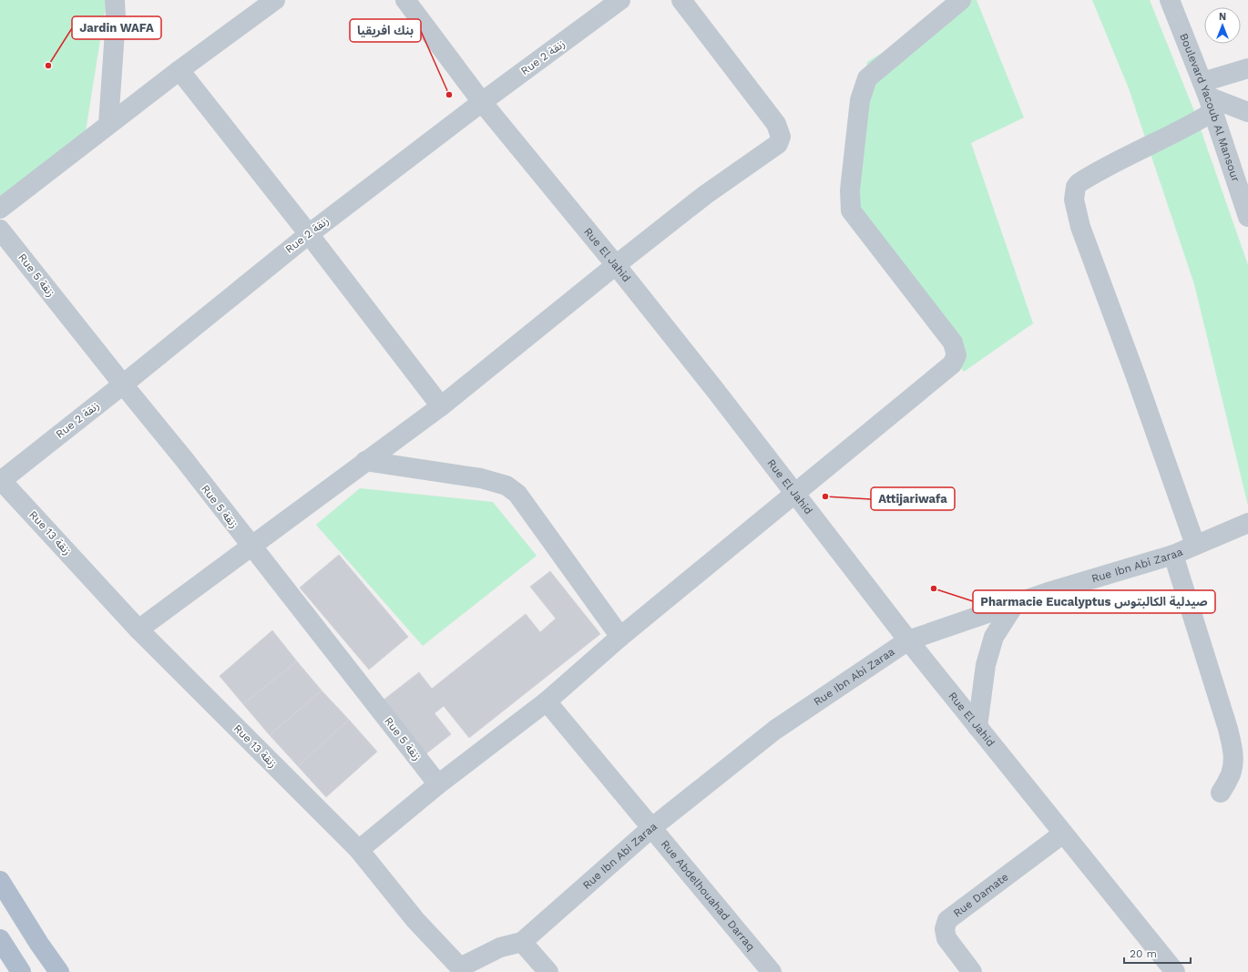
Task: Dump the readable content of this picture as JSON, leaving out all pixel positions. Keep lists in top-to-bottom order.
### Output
{
  "streets": {
    "street": [
      "Rue 2 زنقة",
      "Boulevard Yacoub Al Mansour",
      "Rue El Jahid",
      "Rue 5 زنقة",
      "Rue 13 زنقة",
      "Rue Ibn Abi Zaraa",
      "Rue Damate",
      "Rue Abdelhouahad Darraq"
    ]
  },
  "crossings": [
    ["Rue 2 زنقة", "Rue El Jahid"],
    ["Rue 2 زنقة", "Rue 5 زنقة"],
    ["Rue 2 زنقة", "Rue 13 زنقة"],
    ["Rue El Jahid", "Rue Ibn Abi Zaraa"],
    ["Rue El Jahid", "Rue Damate"],
    ["Rue 13 زنقة", "Rue Ibn Abi Zaraa"],
    ["Rue Ibn Abi Zaraa", "Rue Abdelhouahad Darraq"]
  ],
  "places": [
    "Jardin WAFA",
    "بنك افريقيا",
    "Attijariwafa",
    "Pharmacie Eucalyptus صيدلية الكالبتوس"
  ],
  "scale_bar": "20 m",
  "north": "top"
}
